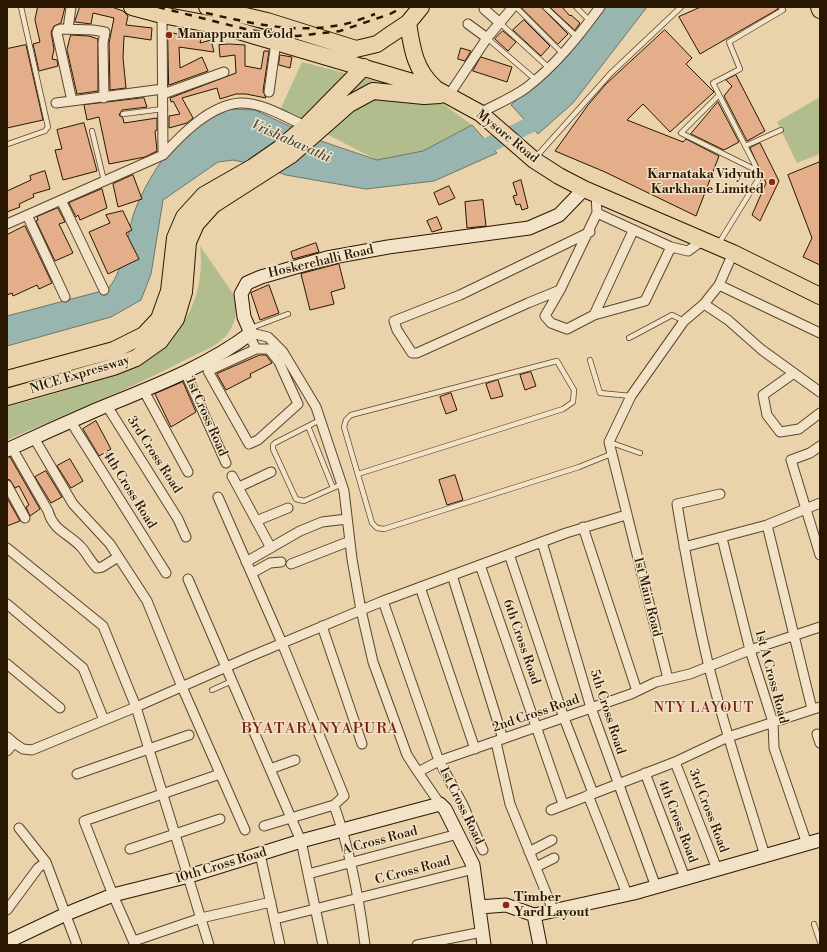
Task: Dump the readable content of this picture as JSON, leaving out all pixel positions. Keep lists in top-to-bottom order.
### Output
{
  "streets": {
    "highway": ["Mysore Road", "NICE Expressway"],
    "street": [
      "Hoskerehalli Road",
      "1st Cross Road",
      "3rd Cross Road",
      "4th Cross Road",
      "1st Main Road",
      "6th Cross Road",
      "1st A Cross Road",
      "5th Cross Road",
      "2nd Cross Road",
      "A Cross Road",
      "10th Cross Road",
      "C Cross Road"
    ]
  },
  "crossings": [
    ["Mysore Road", "Hoskerehalli Road"],
    ["Mysore Road", "NICE Expressway"],
    ["1st Cross Road", "2nd Cross Road"],
    ["1st Cross Road", "A Cross Road"],
    ["1st Cross Road", "10th Cross Road"],
    ["1st Cross Road", "C Cross Road"],
    ["1st Main Road", "2nd Cross Road"],
    ["6th Cross Road", "2nd Cross Road"],
    ["1st A Cross Road", "2nd Cross Road"],
    ["5th Cross Road", "2nd Cross Road"]
  ],
  "districts": ["NTY LAYOUT", "BYATARANYAPURA"],
  "water": ["Vrishabavathi"],
  "places": ["Manappuram Gold", "Karnataka Vidyuth Karkhane Limited", "Timber Yard Layout"]
}
